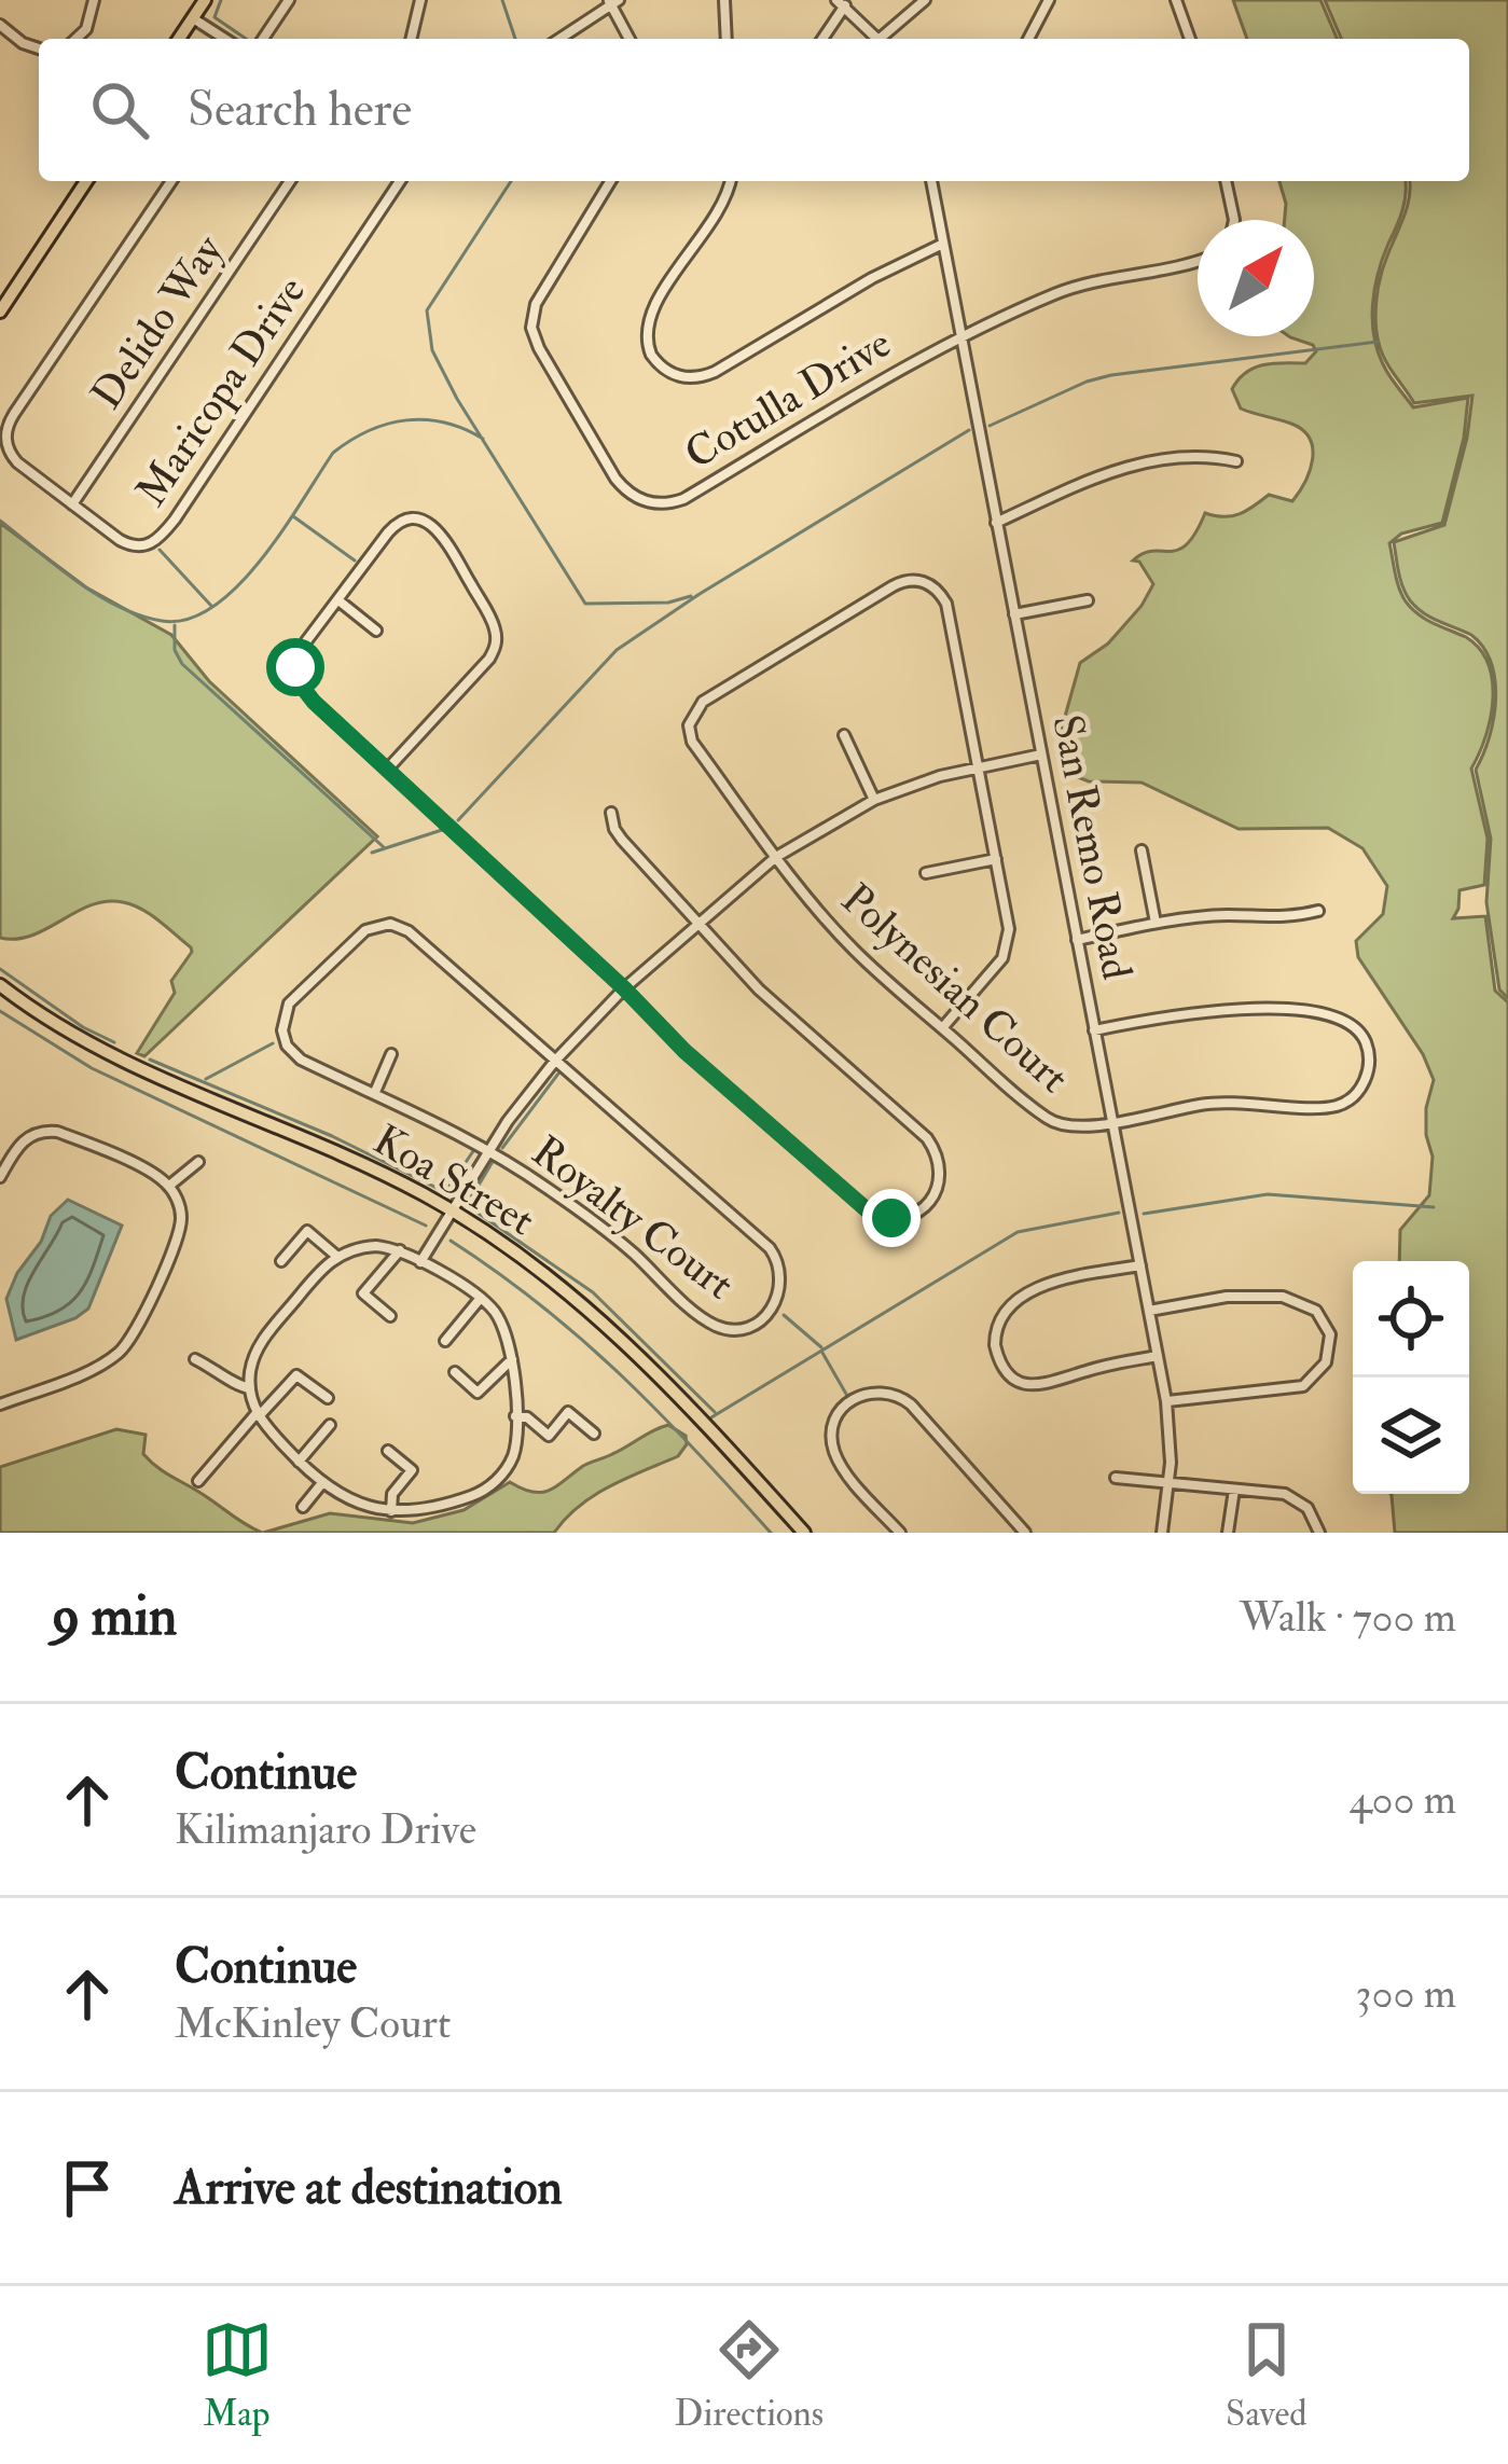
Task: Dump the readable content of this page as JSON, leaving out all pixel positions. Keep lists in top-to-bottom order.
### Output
{
  "streets": {
    "main road": ["Koa Street"],
    "street": [
      "Delido Way",
      "Maricopa Drive",
      "Cotulla Drive",
      "San Remo Road",
      "Polynesian Court",
      "Royalty Court"
    ]
  },
  "crossings": [
    ["Delido Way", "Maricopa Drive"],
    ["Cotulla Drive", "San Remo Road"],
    ["San Remo Road", "Polynesian Court"]
  ],
  "north": "top right",
  "page": {
    "search": "Search here",
    "heading": ["9 min", "Walk · 700 m"],
    "list": [
      ["Continue", "Kilimanjaro Drive", "400 m"],
      ["Continue", "McKinley Court", "300 m"],
      "Arrive at destination"
    ],
    "nav": ["Map", "Directions", "Saved"]
  }
}
